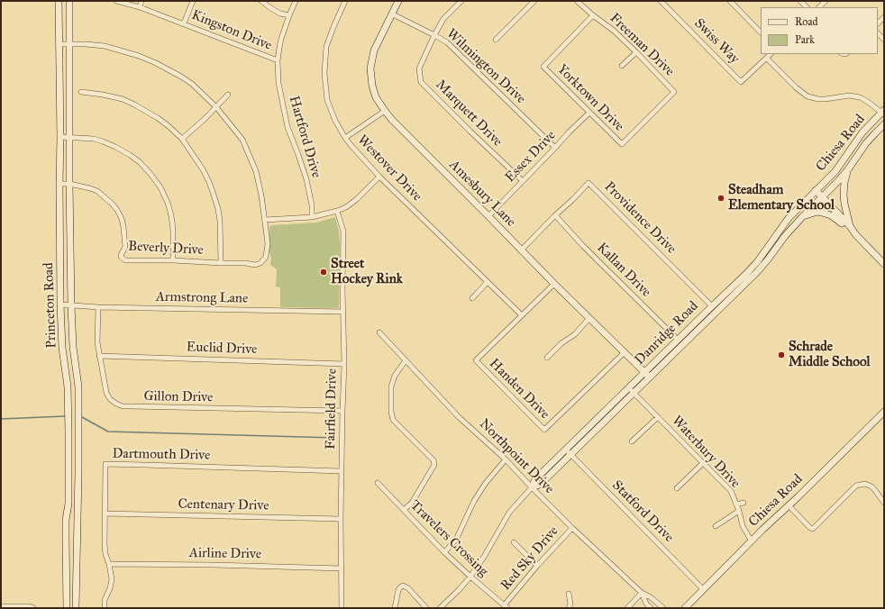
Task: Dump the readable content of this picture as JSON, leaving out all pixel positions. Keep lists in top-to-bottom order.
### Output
{
  "streets": {
    "main road": [
      "Chiesa Road",
      "Amesbury Lane",
      "Princeton Road",
      "Danridge Road"
    ],
    "street": [
      "Kingston Drive",
      "Swiss Way",
      "Freeman Drive",
      "Wilmington Drive",
      "Yorktown Drive",
      "Marquett Drive",
      "Hartford Drive",
      "Essex Drive",
      "Westover Drive",
      "Providence Drive",
      "Beverly Drive",
      "Kallan Drive",
      "Armstrong Lane",
      "Euclid Drive",
      "Handen Drive",
      "Gillon Drive",
      "Fairfield Drive",
      "Waterbury Drive",
      "Dartmouth Drive",
      "Northpoint Drive",
      "Centenary Drive",
      "Statford Drive",
      "Travelers Crossing",
      "Airline Drive",
      "Red Sky Drive"
    ]
  },
  "crossings": [
    ["Kingston Drive", "Hartford Drive"],
    ["Freeman Drive", "Yorktown Drive"],
    ["Wilmington Drive", "Marquett Drive"],
    ["Wilmington Drive", "Essex Drive"],
    ["Wilmington Drive", "Amesbury Lane"],
    ["Yorktown Drive", "Essex Drive"],
    ["Marquett Drive", "Essex Drive"],
    ["Chiesa Road", "Danridge Road"],
    ["Chiesa Road", "Waterbury Drive"],
    ["Chiesa Road", "Statford Drive"],
    ["Essex Drive", "Amesbury Lane"],
    ["Westover Drive", "Handen Drive"],
    ["Amesbury Lane", "Providence Drive"],
    ["Amesbury Lane", "Danridge Road"],
    ["Amesbury Lane", "Handen Drive"],
    ["Providence Drive", "Kallan Drive"],
    ["Providence Drive", "Danridge Road"],
    ["Beverly Drive", "Princeton Road"],
    ["Kallan Drive", "Danridge Road"],
    ["Armstrong Lane", "Princeton Road"],
    ["Armstrong Lane", "Gillon Drive"],
    ["Armstrong Lane", "Fairfield Drive"],
    ["Danridge Road", "Waterbury Drive"],
    ["Danridge Road", "Northpoint Drive"],
    ["Danridge Road", "Statford Drive"],
    ["Danridge Road", "Travelers Crossing"],
    ["Euclid Drive", "Gillon Drive"],
    ["Euclid Drive", "Fairfield Drive"],
    ["Gillon Drive", "Fairfield Drive"],
    ["Fairfield Drive", "Dartmouth Drive"],
    ["Fairfield Drive", "Centenary Drive"],
    ["Fairfield Drive", "Airline Drive"],
    ["Dartmouth Drive", "Centenary Drive"],
    ["Dartmouth Drive", "Airline Drive"],
    ["Northpoint Drive", "Red Sky Drive"],
    ["Travelers Crossing", "Red Sky Drive"]
  ],
  "places": ["Steadham Elementary School", "Street Hockey Rink", "Schrade Middle School"],
  "legend": ["Road", "Park"]
}
